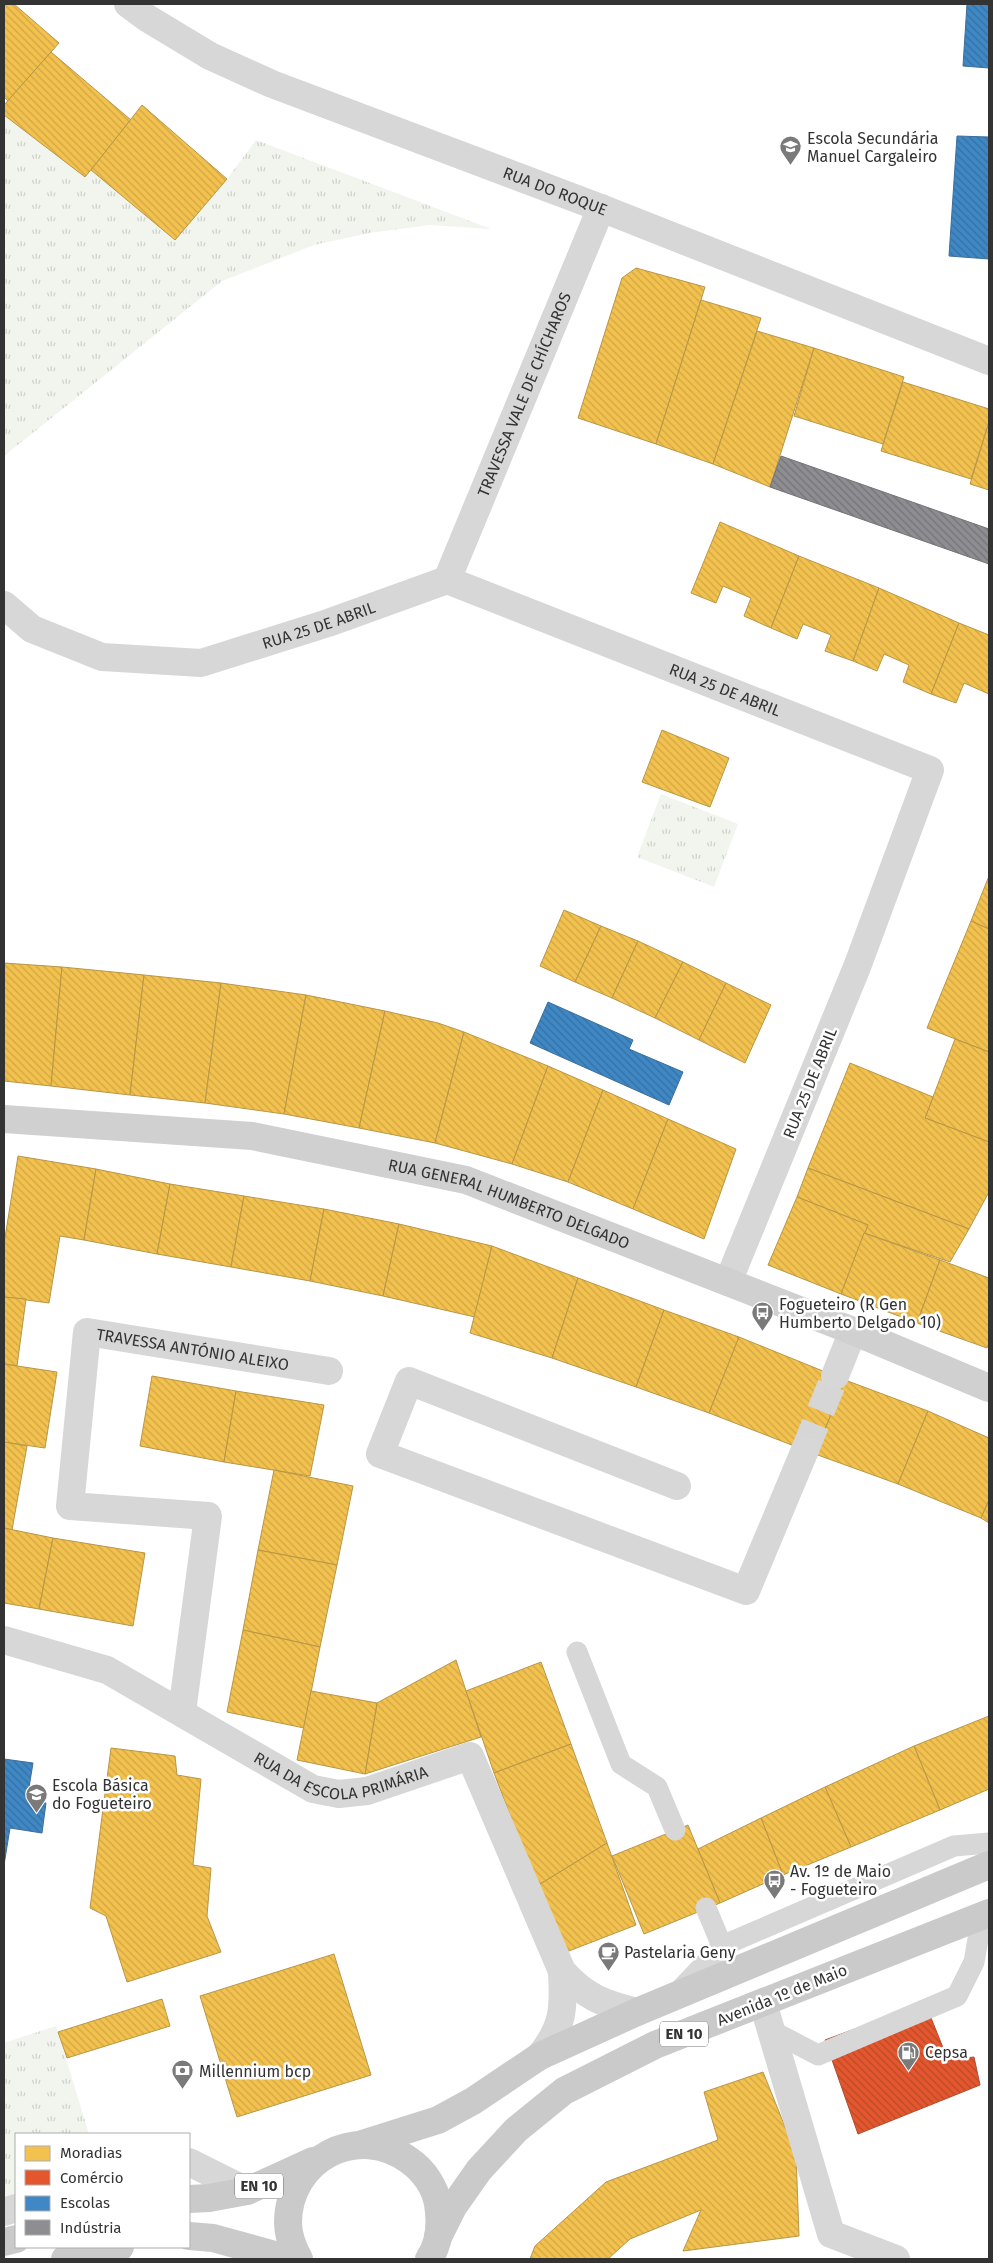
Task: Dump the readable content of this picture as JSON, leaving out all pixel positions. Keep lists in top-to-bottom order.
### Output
{
  "streets": {
    "main road": ["Avenida 1º de Maio", "EN 10"],
    "street": [
      "RUA DO ROQUE",
      "TRAVESSA VALE DE CHÍCHAROS",
      "RUA 25 DE ABRIL",
      "RUA GENERAL HUMBERTO DELGADO",
      "TRAVESSA ANTÓNIO ALEIXO",
      "RUA DA ESCOLA PRIMÁRIA"
    ]
  },
  "crossings": [
    ["RUA DO ROQUE", "TRAVESSA VALE DE CHÍCHAROS"],
    ["TRAVESSA VALE DE CHÍCHAROS", "RUA 25 DE ABRIL"],
    ["RUA 25 DE ABRIL", "RUA GENERAL HUMBERTO DELGADO"],
    ["TRAVESSA ANTÓNIO ALEIXO", "RUA DA ESCOLA PRIMÁRIA"],
    ["RUA DA ESCOLA PRIMÁRIA", "EN 10"]
  ],
  "places": {
    "school or university": ["Escola Secundária Manuel Cargaleiro", "Escola Básica do Fogueteiro"],
    "bus stop": ["Fogueteiro (R Gen Humberto Delgado 10)", "Av. 1º de Maio - Fogueteiro"],
    "cafe": ["Pastelaria Geny"],
    "fuel station": ["Cepsa"],
    "bank": ["Millennium bcp"]
  },
  "legend": [
    "Moradias",
    "Comércio",
    "Escolas",
    "Indústria"
  ]
}
